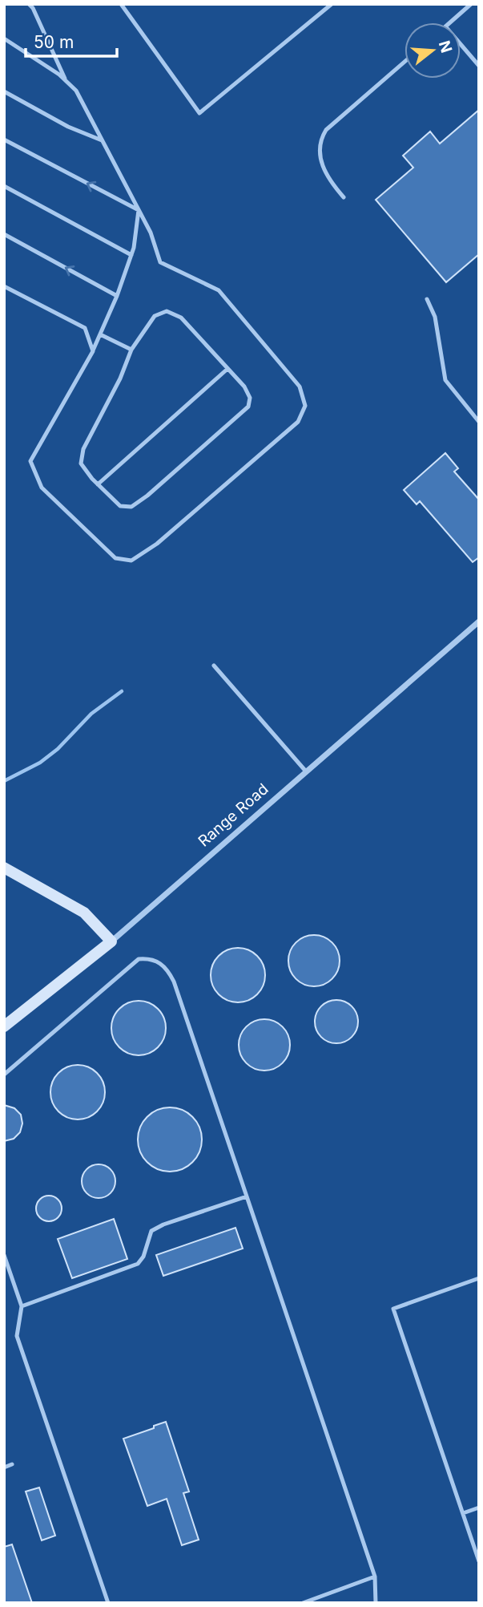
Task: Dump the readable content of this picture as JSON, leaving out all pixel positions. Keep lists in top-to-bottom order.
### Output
{
  "streets": {
    "street": ["Range Road"]
  },
  "scale_bar": "50 m",
  "north": "right"
}
